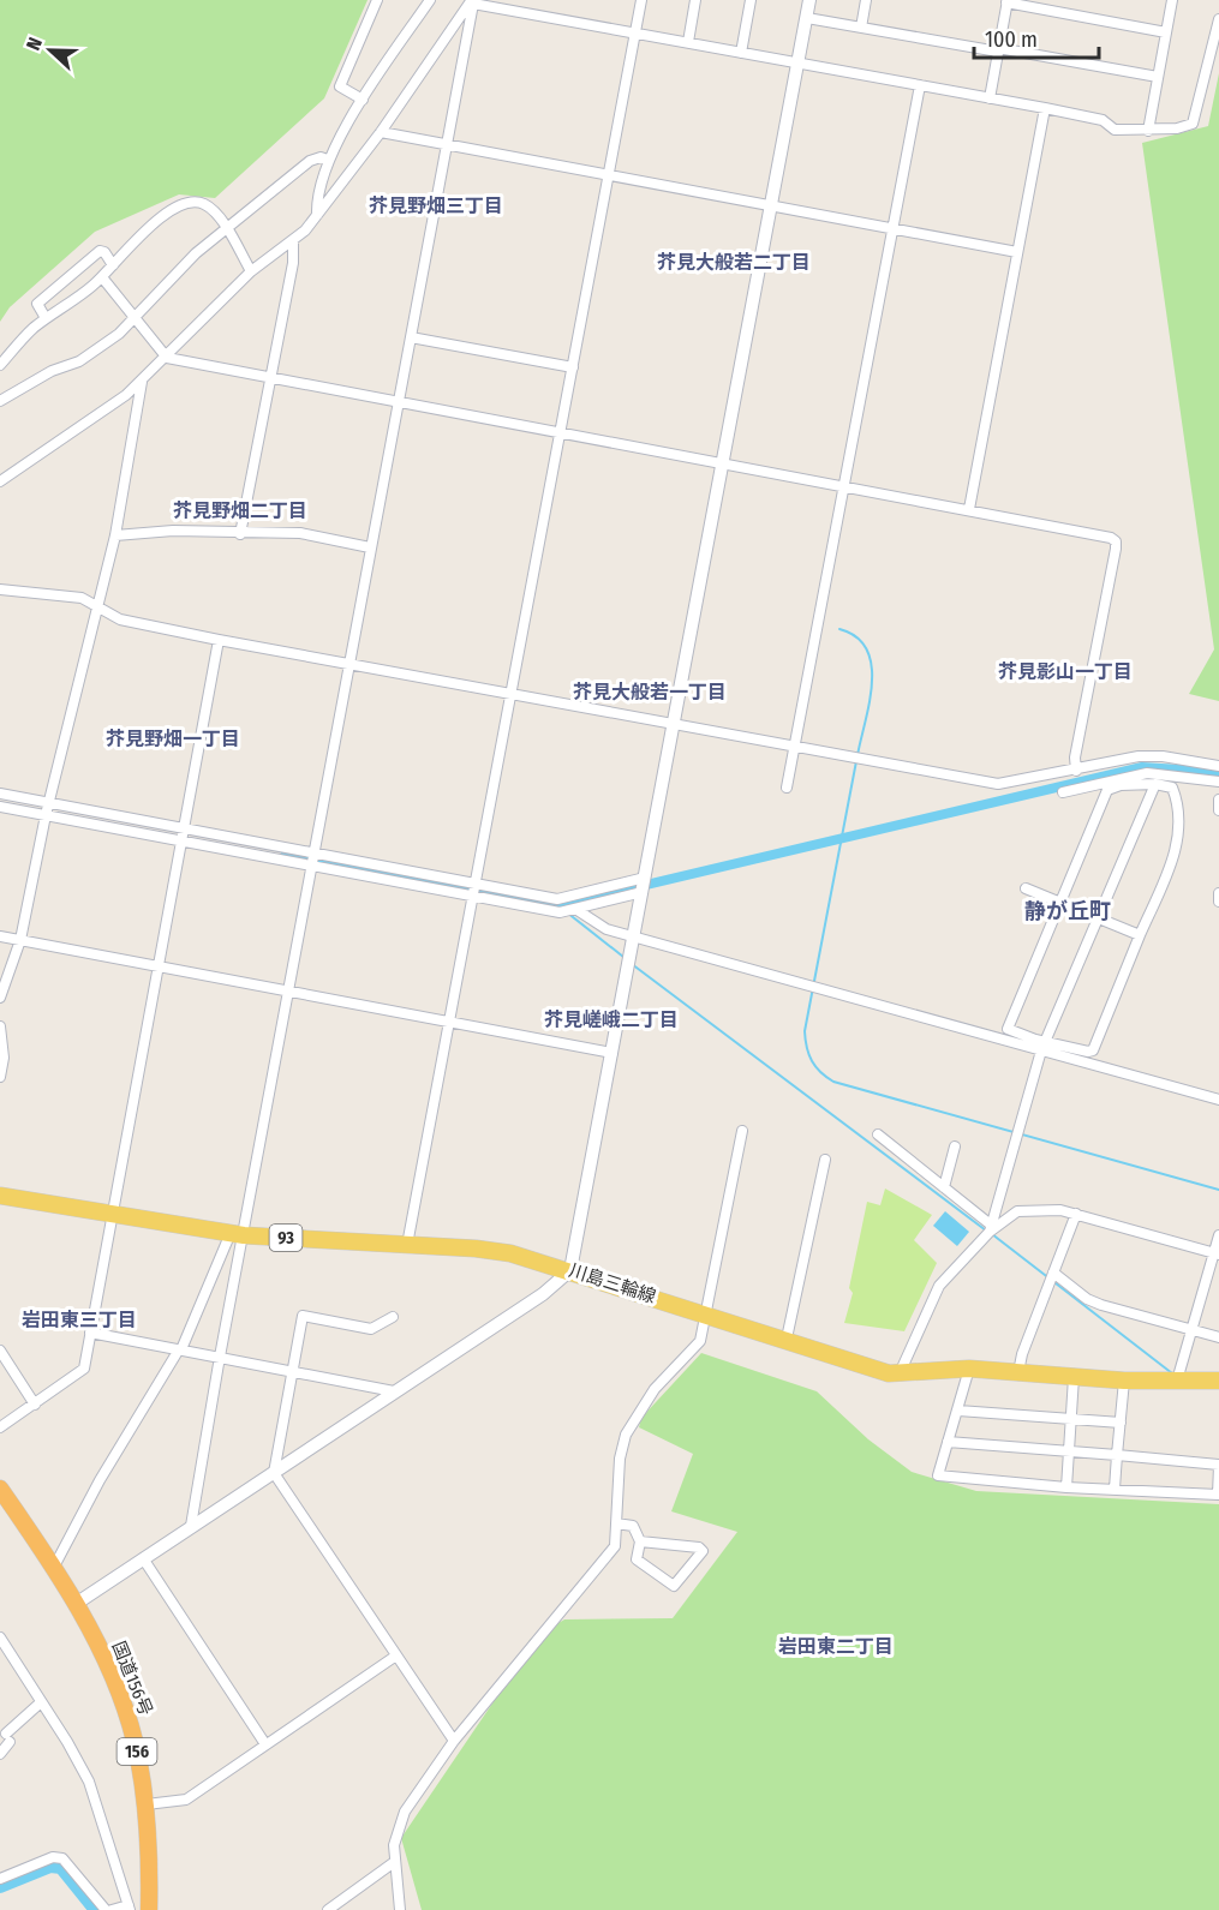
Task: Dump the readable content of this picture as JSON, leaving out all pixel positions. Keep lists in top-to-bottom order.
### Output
{
  "streets": {
    "highway": ["国道156号", "156"],
    "main road": ["93", "川島三輪線"]
  },
  "districts": [
    "芥見野畑三丁目",
    "芥見大般若二丁目",
    "芥見野畑二丁目",
    "芥見影山一丁目",
    "芥見大般若一丁目",
    "芥見野畑一丁目",
    "静が丘町",
    "芥見嵯峨二丁目",
    "岩田東三丁目",
    "岩田東二丁目"
  ],
  "scale_bar": "100 m",
  "north": "left"
}
